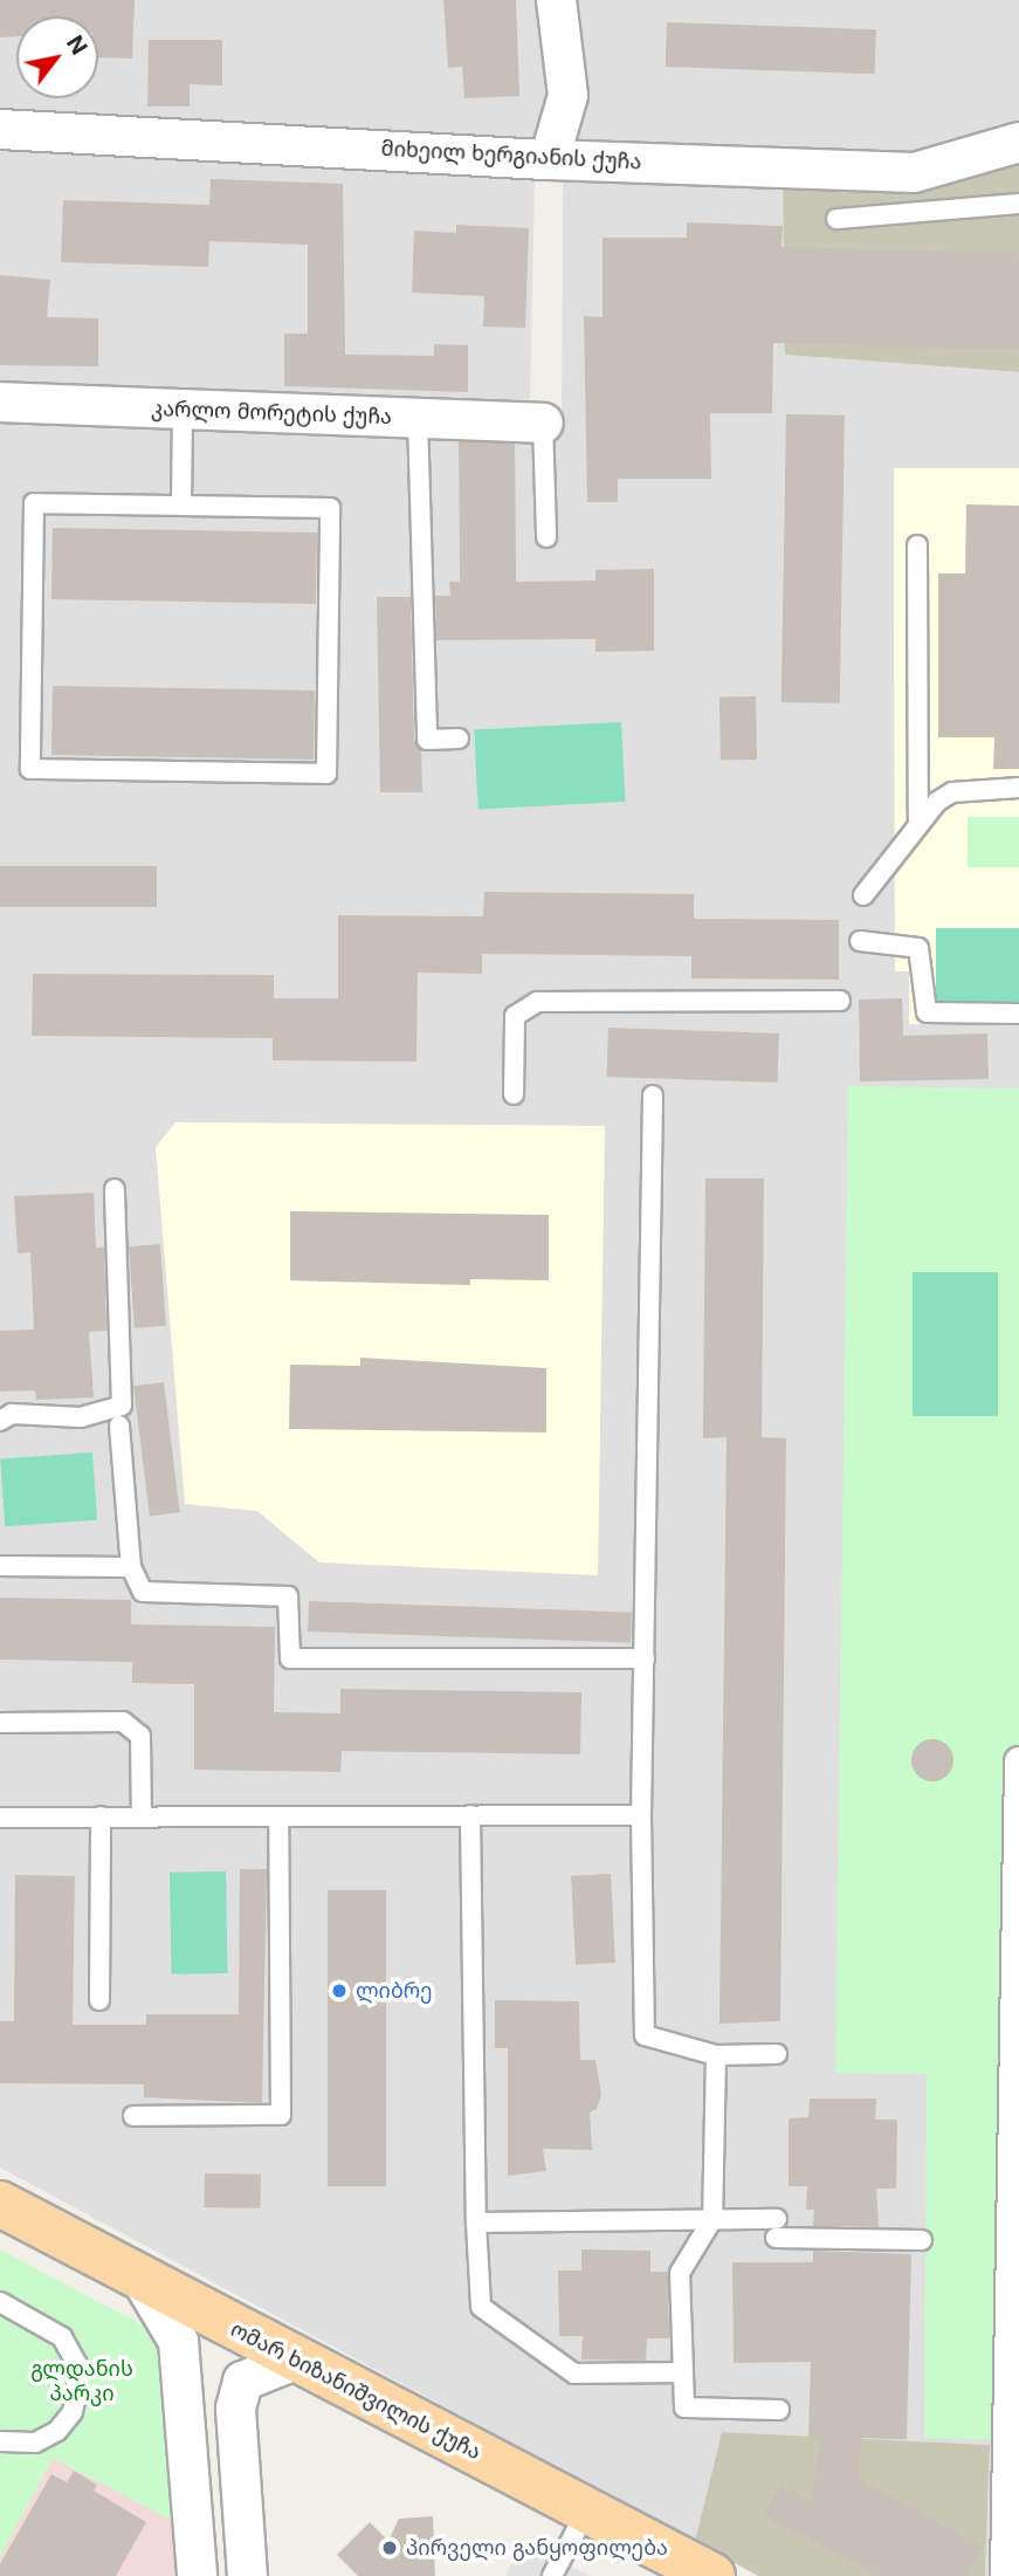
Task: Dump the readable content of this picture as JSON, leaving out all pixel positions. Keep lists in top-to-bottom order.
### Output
{
  "streets": {
    "main road": ["ომარ ხიზანიშვილის ქუჩა"],
    "street": ["მიხეილ ხერგიანის ქუჩა", "კარლო მორეტის ქუჩა"]
  },
  "parks": ["გლდანის პარკი"],
  "places": ["ლიბრე", "პირველი განყოფილება"],
  "north": "top right"
}
